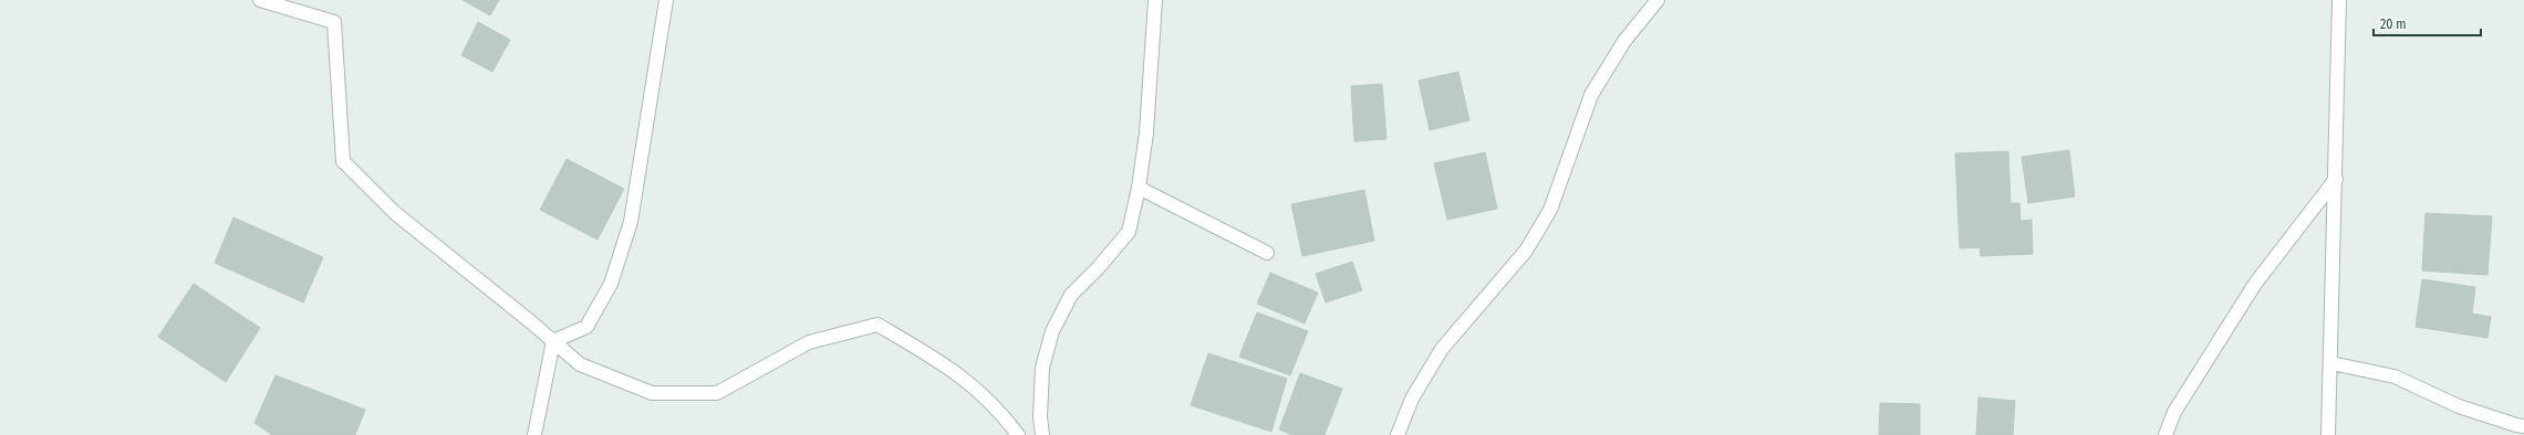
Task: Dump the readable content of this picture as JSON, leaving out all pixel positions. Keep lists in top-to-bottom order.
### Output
{
  "scale_bar": "20 m"
}
